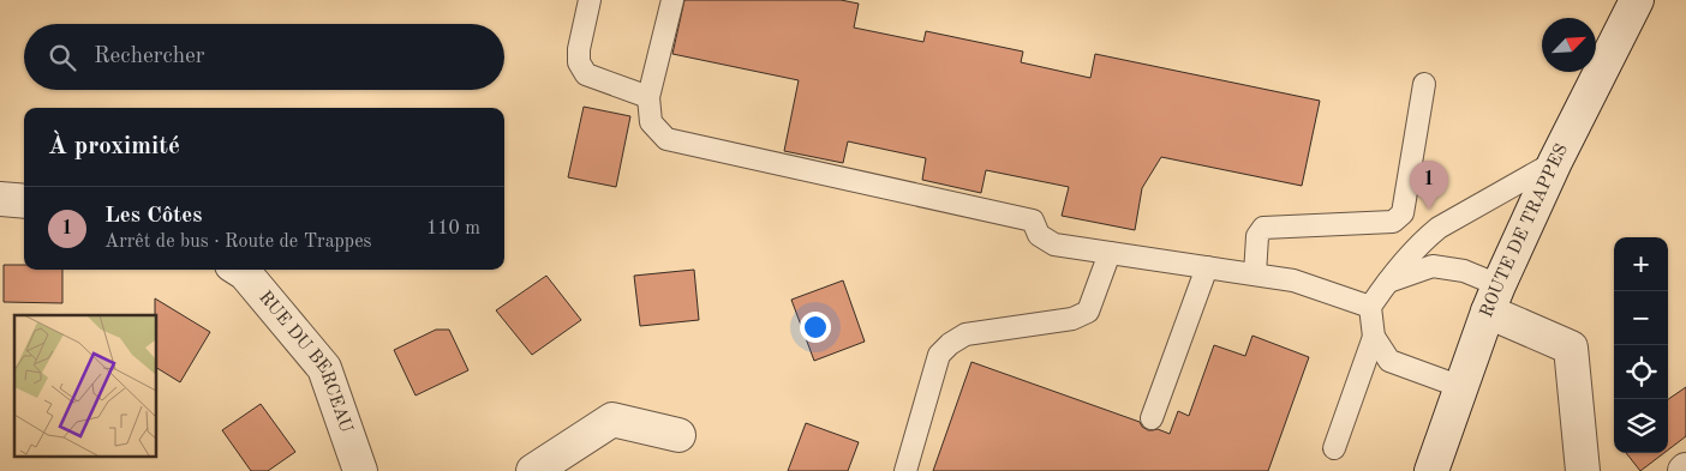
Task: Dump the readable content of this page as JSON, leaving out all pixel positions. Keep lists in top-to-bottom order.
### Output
{
  "streets": {
    "street": ["ROUTE DE TRAPPES", "RUE DU BERCEAU"]
  },
  "north": "top right",
  "page": {
    "search": "Rechercher",
    "heading": "À proximité",
    "pins": "1",
    "list": [
      {
        "mark": "1",
        "name": "Les Côtes",
        "note": "Arrêt de bus · Route de Trappes",
        "value": "110 m"
      }
    ],
    "map_buttons": ["+", "−"]
  }
}
